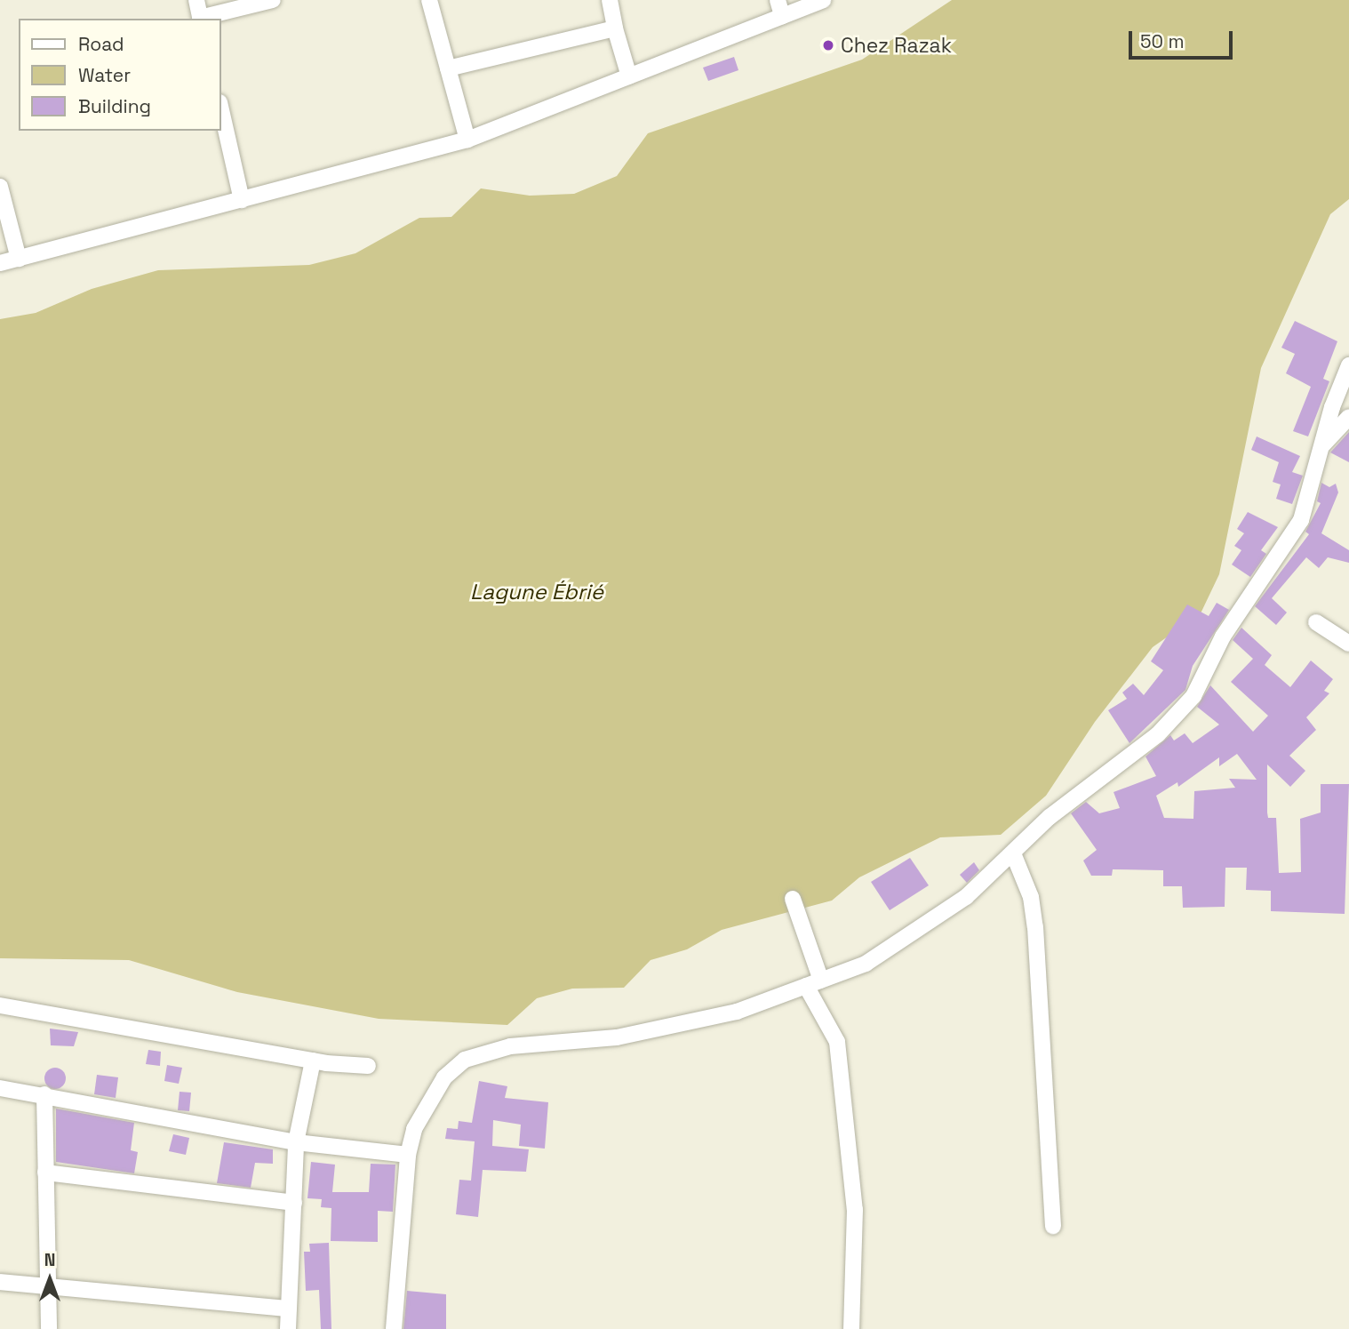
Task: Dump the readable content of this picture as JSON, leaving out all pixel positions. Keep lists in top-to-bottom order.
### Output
{
  "water": ["Lagune Ébrié"],
  "places": ["Chez Razak"],
  "legend": ["Road", "Water", "Building"],
  "scale_bar": "50 m",
  "north": "top"
}
